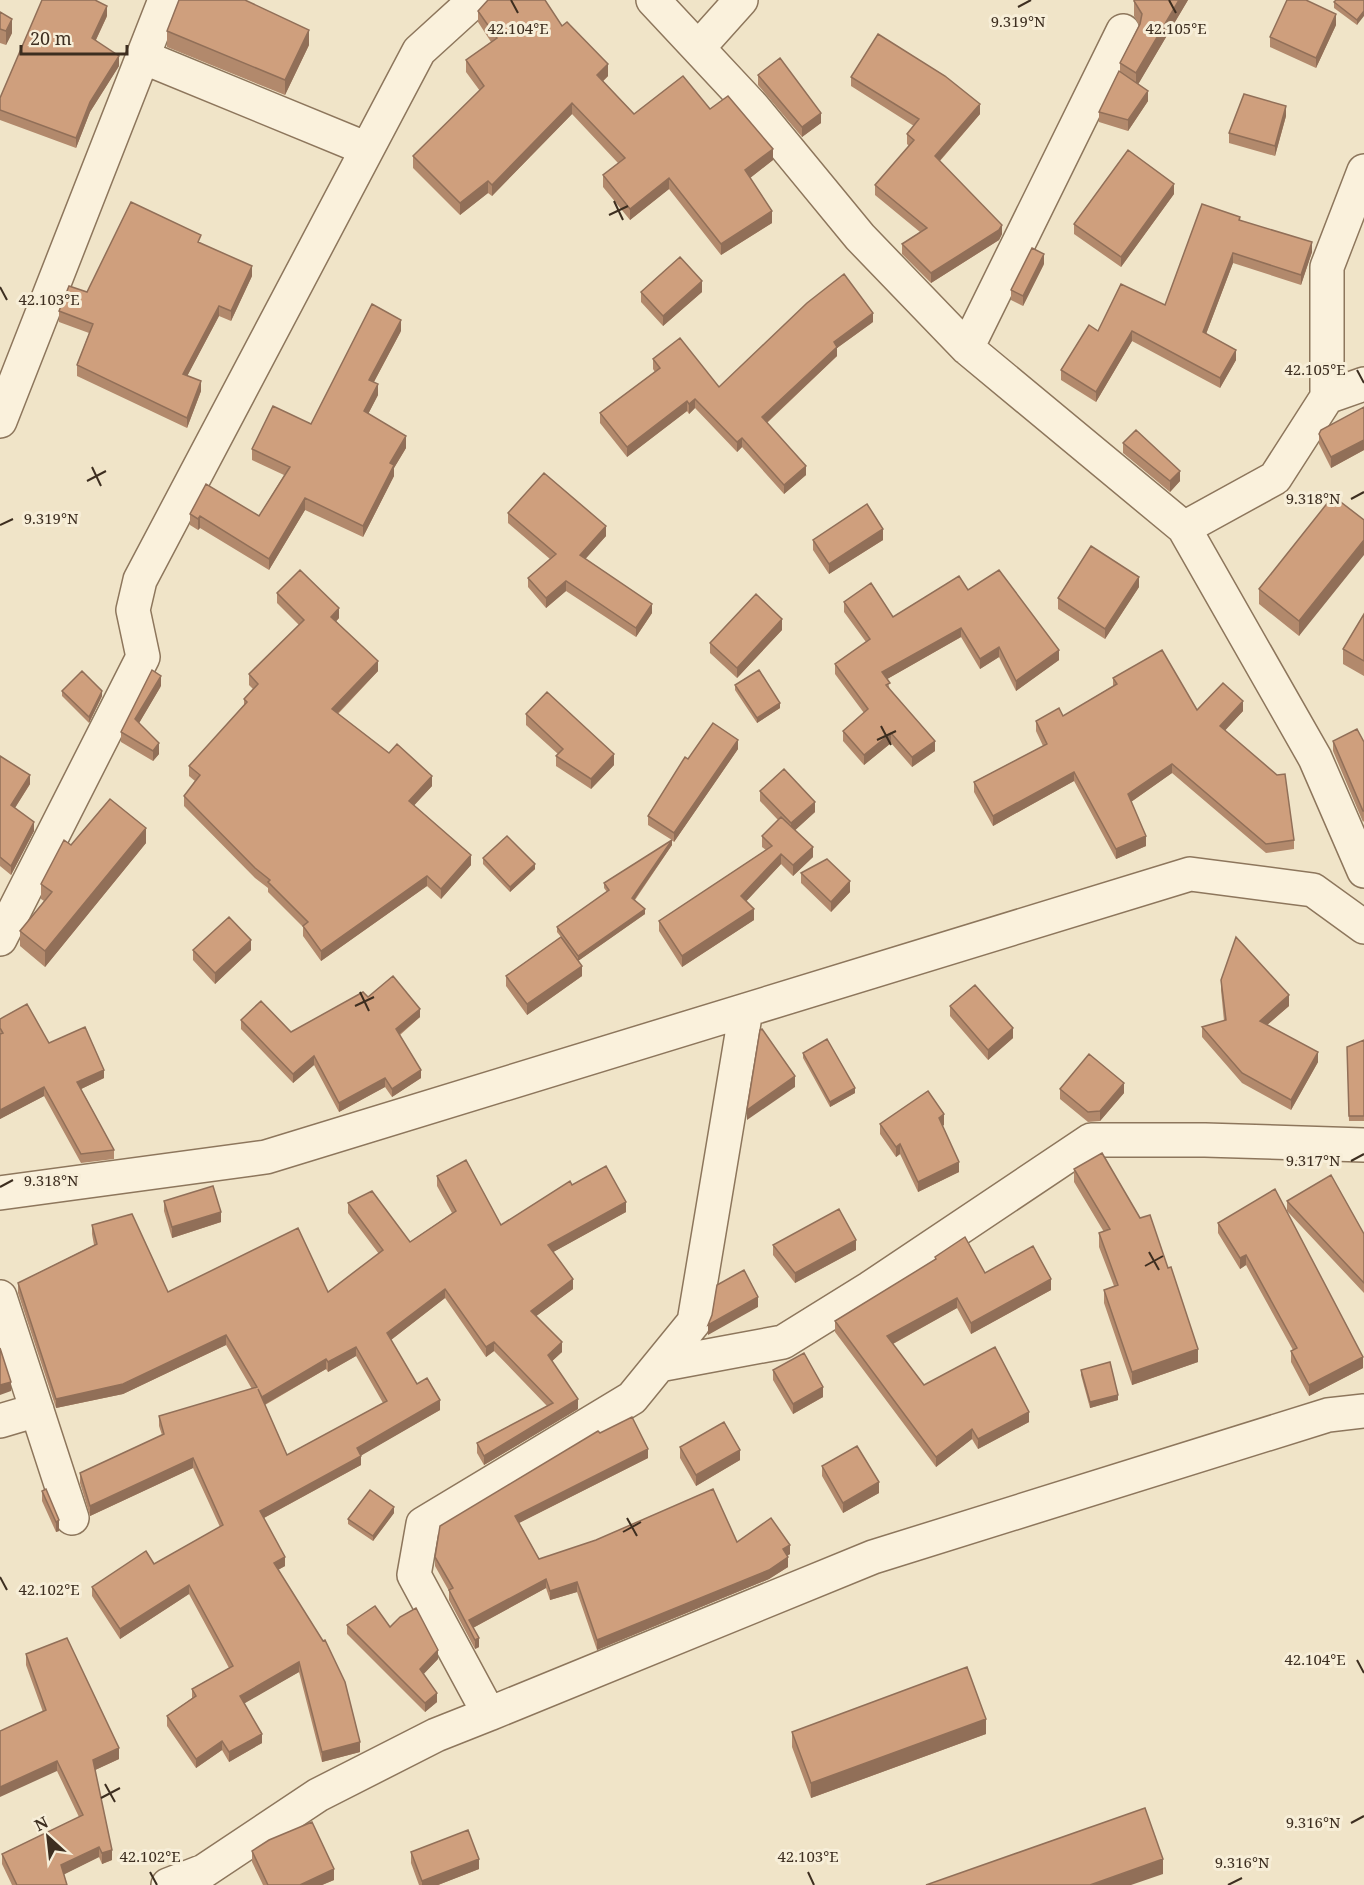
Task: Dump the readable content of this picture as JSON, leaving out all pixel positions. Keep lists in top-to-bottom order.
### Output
{
  "scale_bar": "20 m",
  "north": "top left",
  "coordinates": [
    "9.319°N",
    "42.104°E",
    "42.105°E",
    "42.103°E",
    "9.318°N",
    "9.317°N",
    "42.102°E",
    "9.316°N"
  ]
}
